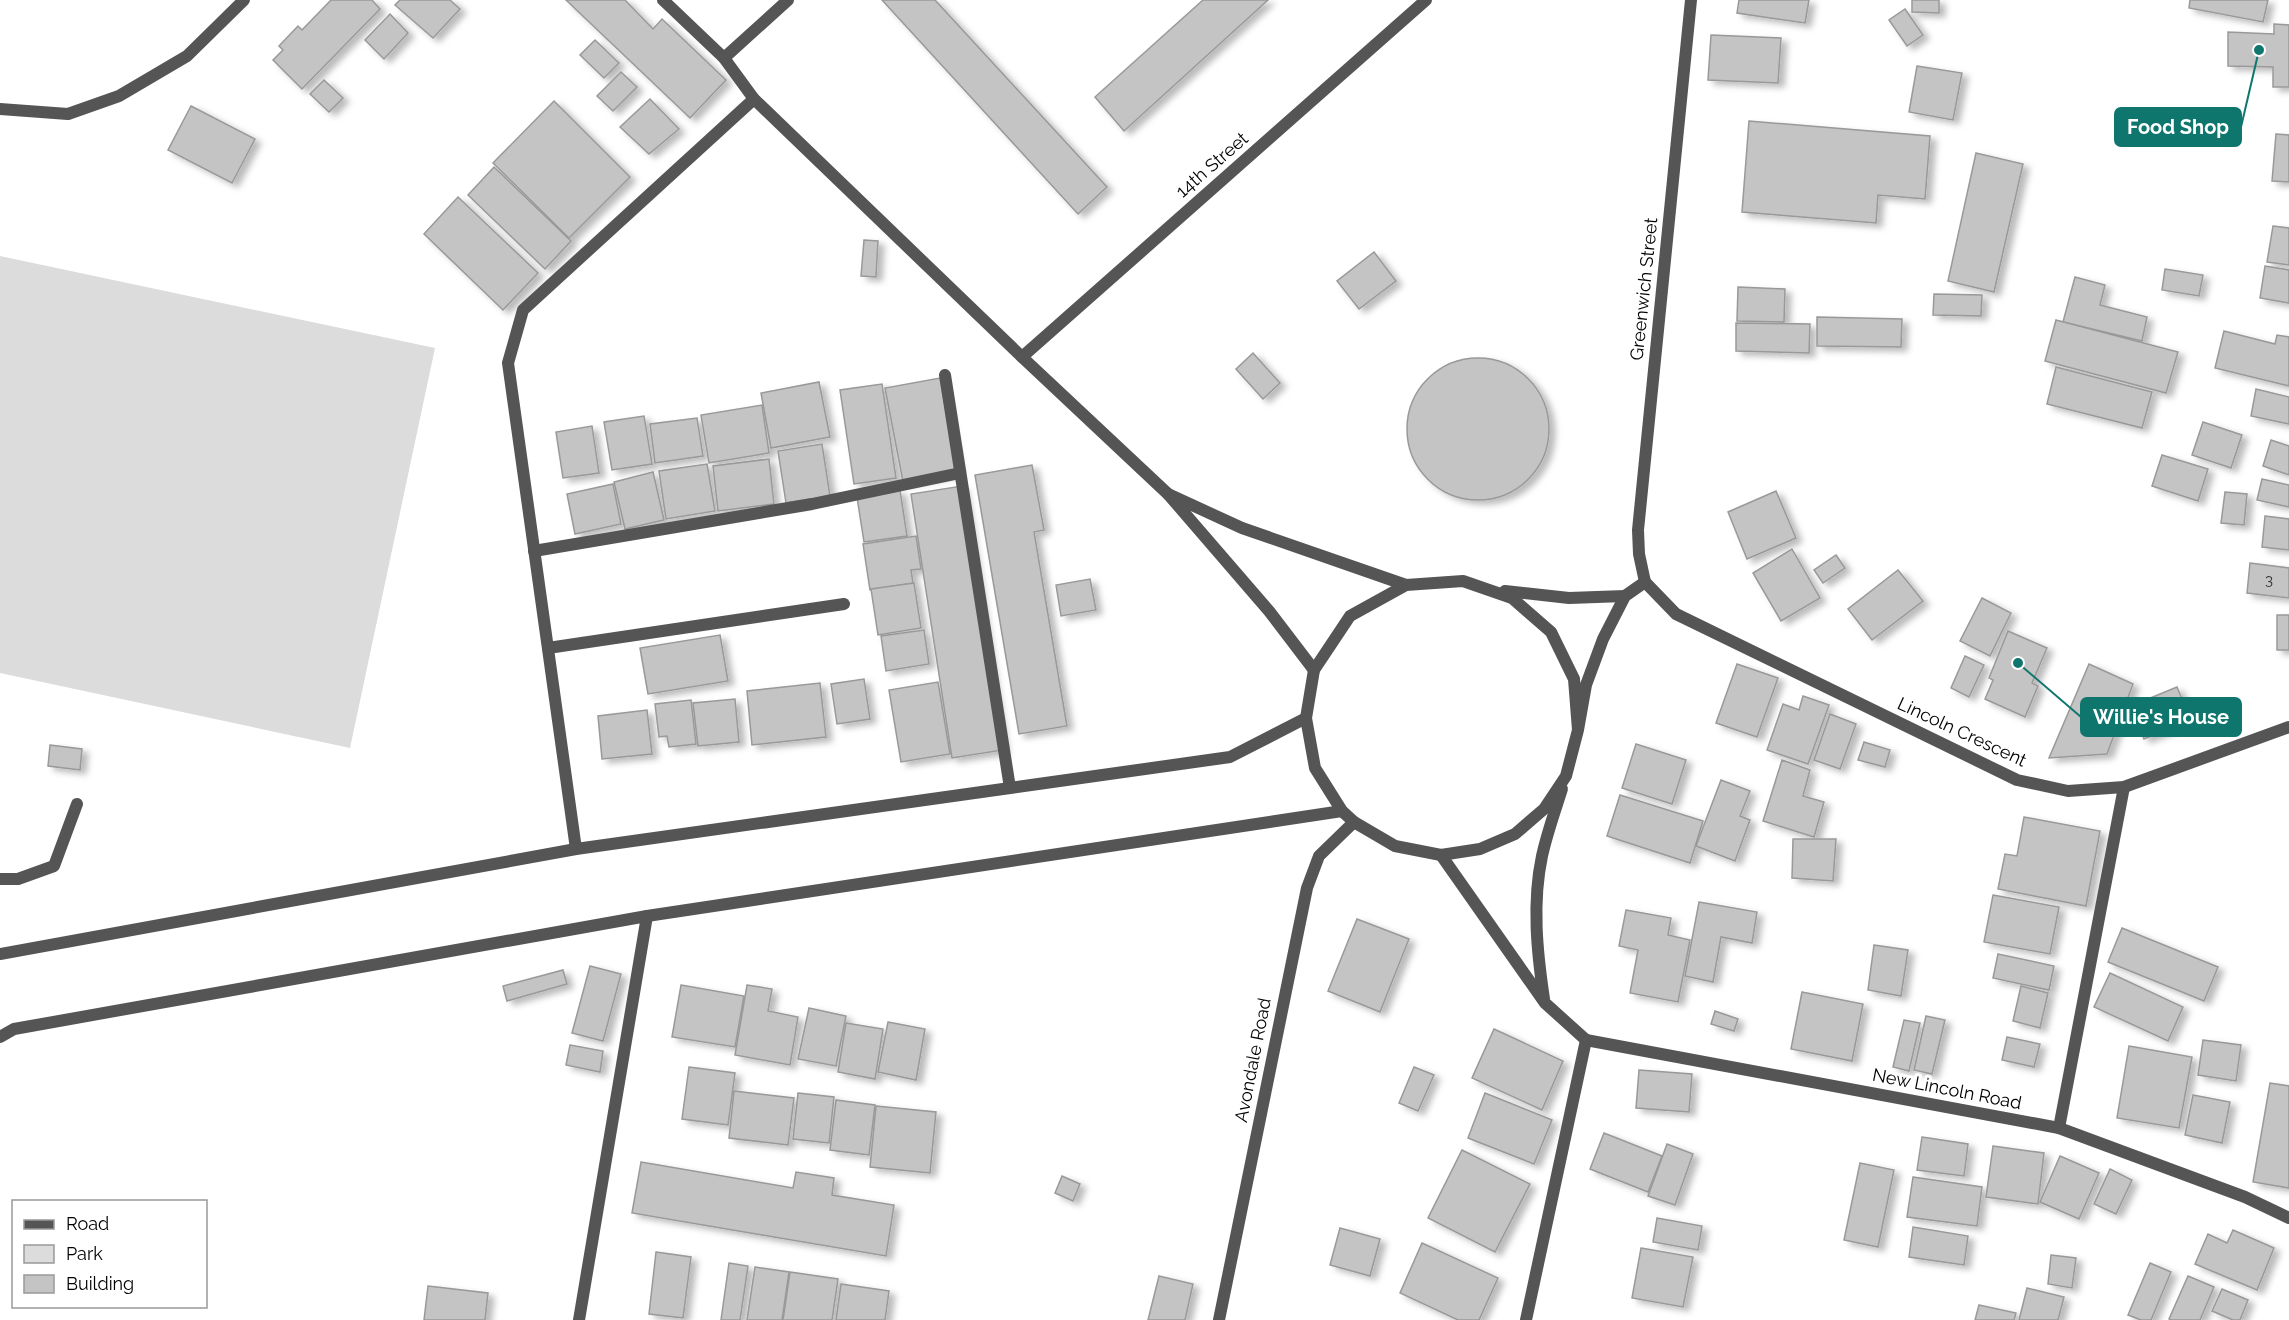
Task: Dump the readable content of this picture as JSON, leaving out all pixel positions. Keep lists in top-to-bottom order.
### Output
{
  "streets": {
    "street": [
      "14th Street",
      "Greenwich Street",
      "Lincoln Crescent",
      "Avondale Road",
      "New Lincoln Road"
    ]
  },
  "crossings": [
    ["Greenwich Street", "Lincoln Crescent"]
  ],
  "places": ["Food Shop", "Willie's House"],
  "house_numbers": ["3"],
  "legend": ["Road", "Park", "Building"]
}
